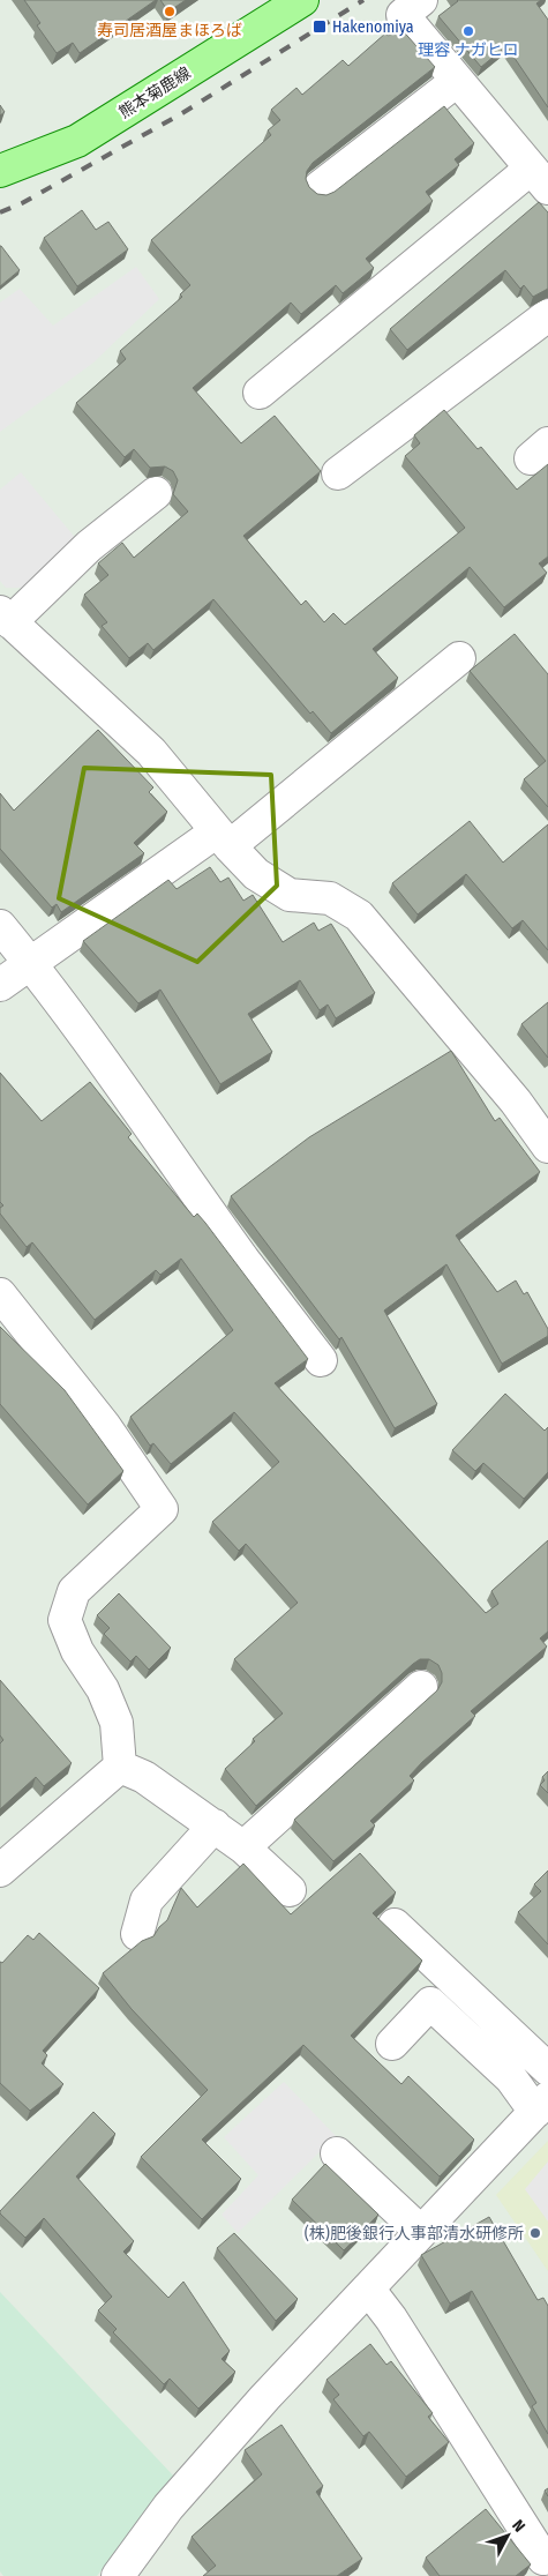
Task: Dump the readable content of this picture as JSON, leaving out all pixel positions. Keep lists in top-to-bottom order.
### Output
{
  "streets": {
    "main road": ["熊本菊鹿線"]
  },
  "places": {
    "other": ["寿司居酒屋まほろば", "理容 ナガヒロ", "(株)肥後銀行人事部清水研修所"],
    "transit": ["Hakenomiya"]
  },
  "north": "top right"
}
